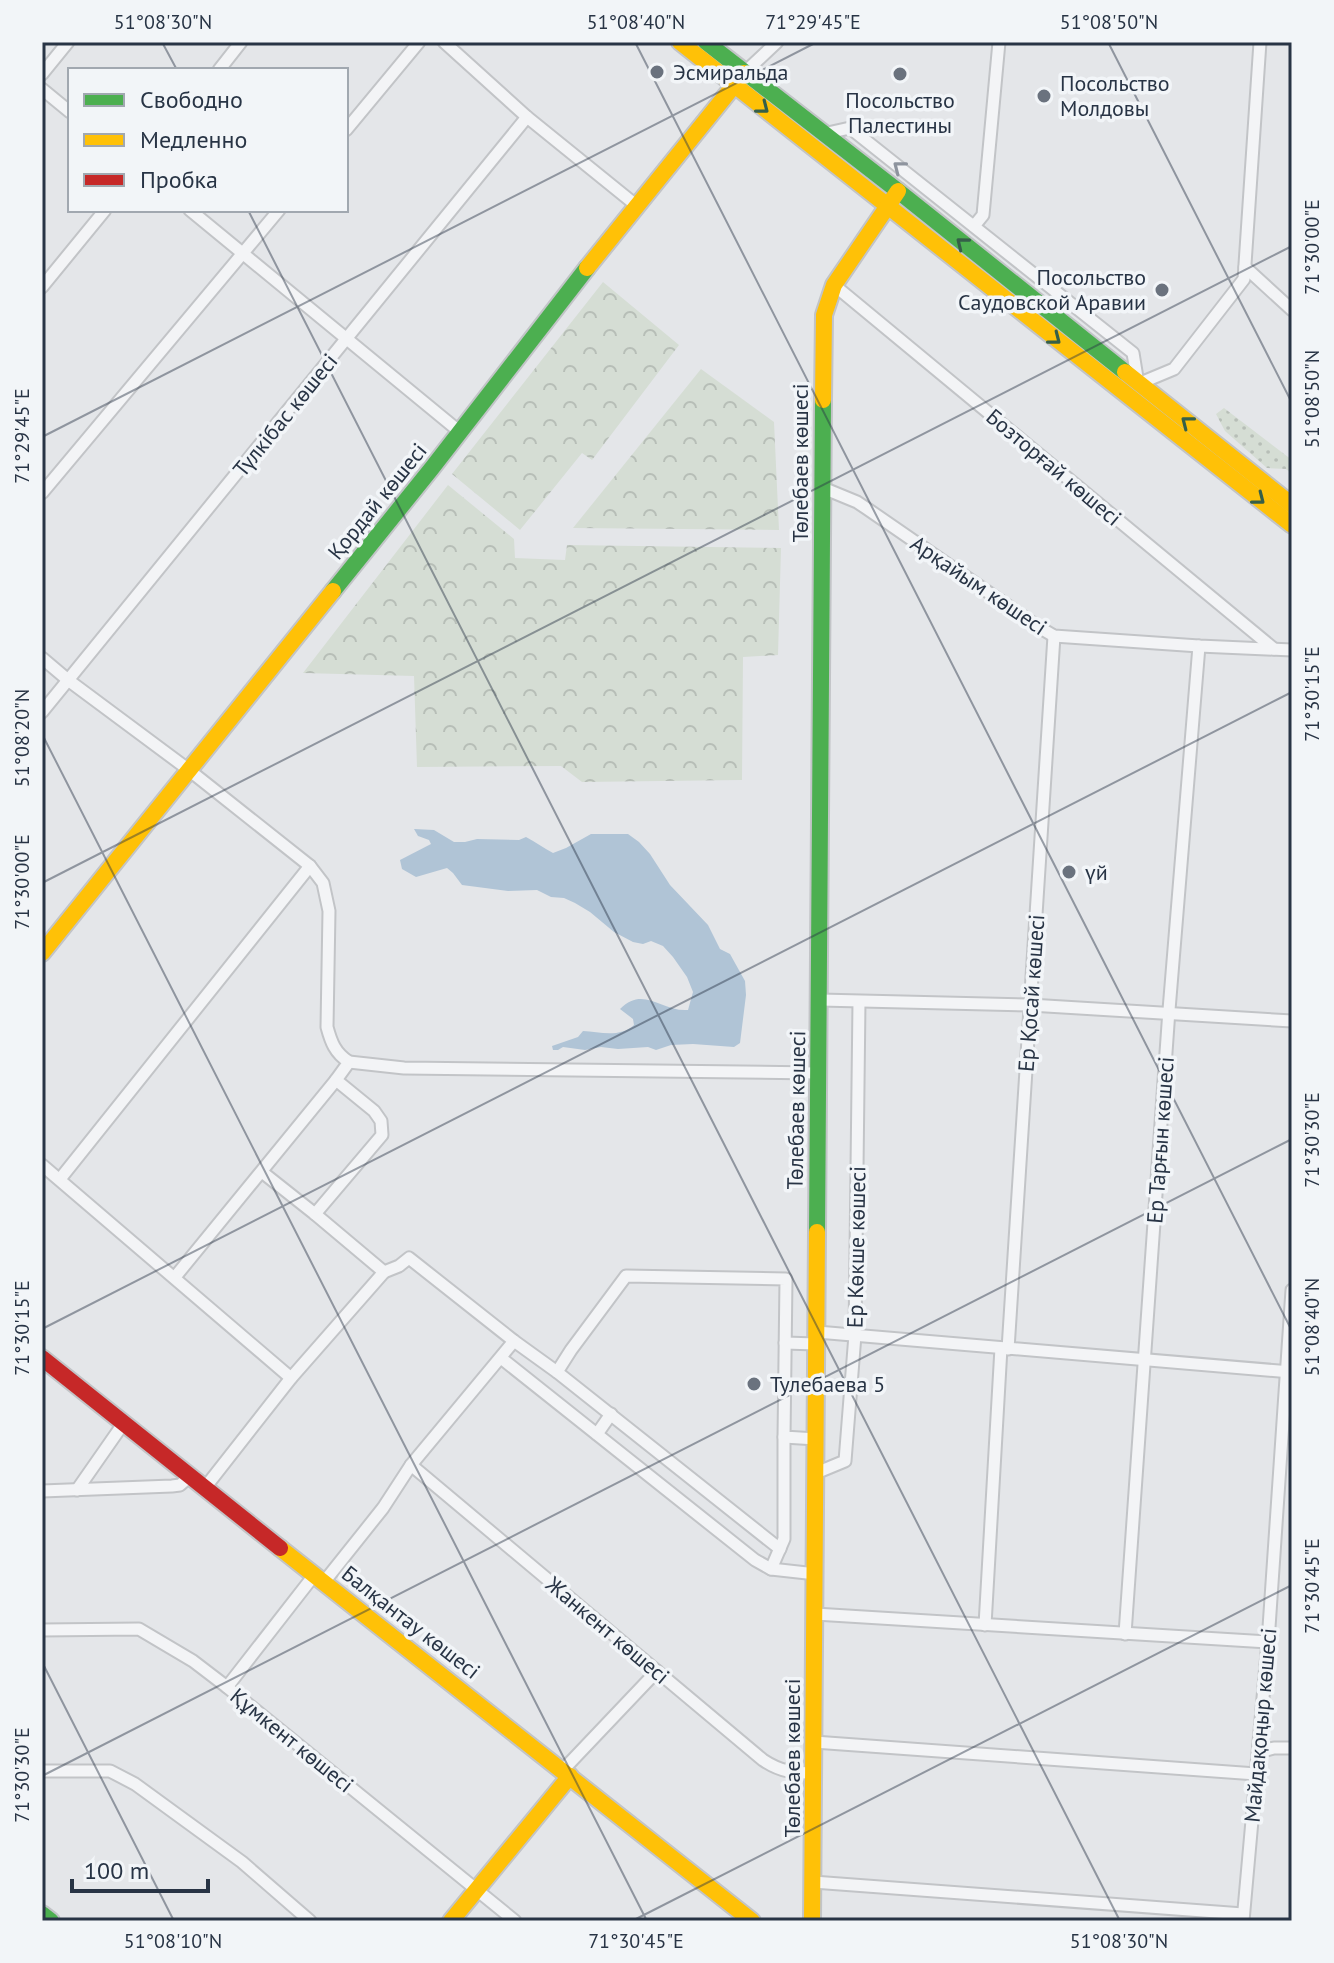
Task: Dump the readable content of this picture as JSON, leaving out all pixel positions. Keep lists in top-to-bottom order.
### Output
{
  "streets": {
    "street": [
      "Түлкібас көшесі",
      "Төлебаев көшесі",
      "Бозторғай көшесі",
      "Қордай көшесі",
      "Арқайым көшесі",
      "Ер Қосай көшесі",
      "Ер Тарғын көшесі",
      "Ер Көкше көшесі",
      "Балқантау көшесі",
      "Жанкент көшесі",
      "Майдақоңыр көшесі",
      "Құмкент көшесі"
    ]
  },
  "crossings": [
    ["Төлебаев көшесі", "Бозторғай көшесі"],
    ["Төлебаев көшесі", "Арқайым көшесі"],
    ["Төлебаев көшесі", "Ер Көкше көшесі"],
    ["Төлебаев көшесі", "Жанкент көшесі"],
    ["Бозторғай көшесі", "Арқайым көшесі"],
    ["Арқайым көшесі", "Ер Қосай көшесі"],
    ["Арқайым көшесі", "Ер Тарғын көшесі"]
  ],
  "places": [
    "Эсмиральда",
    "Посольство Палестины",
    "Посольство Молдовы",
    "Посольство Саудовской Аравии",
    "үй",
    "Тулебаева 5"
  ],
  "legend": ["Свободно", "Медленно", "Пробка"],
  "scale_bar": "100 m",
  "coordinates": [
    "51°08'30\"N",
    "51°08'40\"N",
    "71°29'45\"E",
    "51°08'50\"N",
    "71°30'00\"E",
    "71°30'15\"E",
    "51°08'20\"N",
    "71°30'30\"E",
    "71°30'45\"E",
    "51°08'10\"N"
  ]
}
